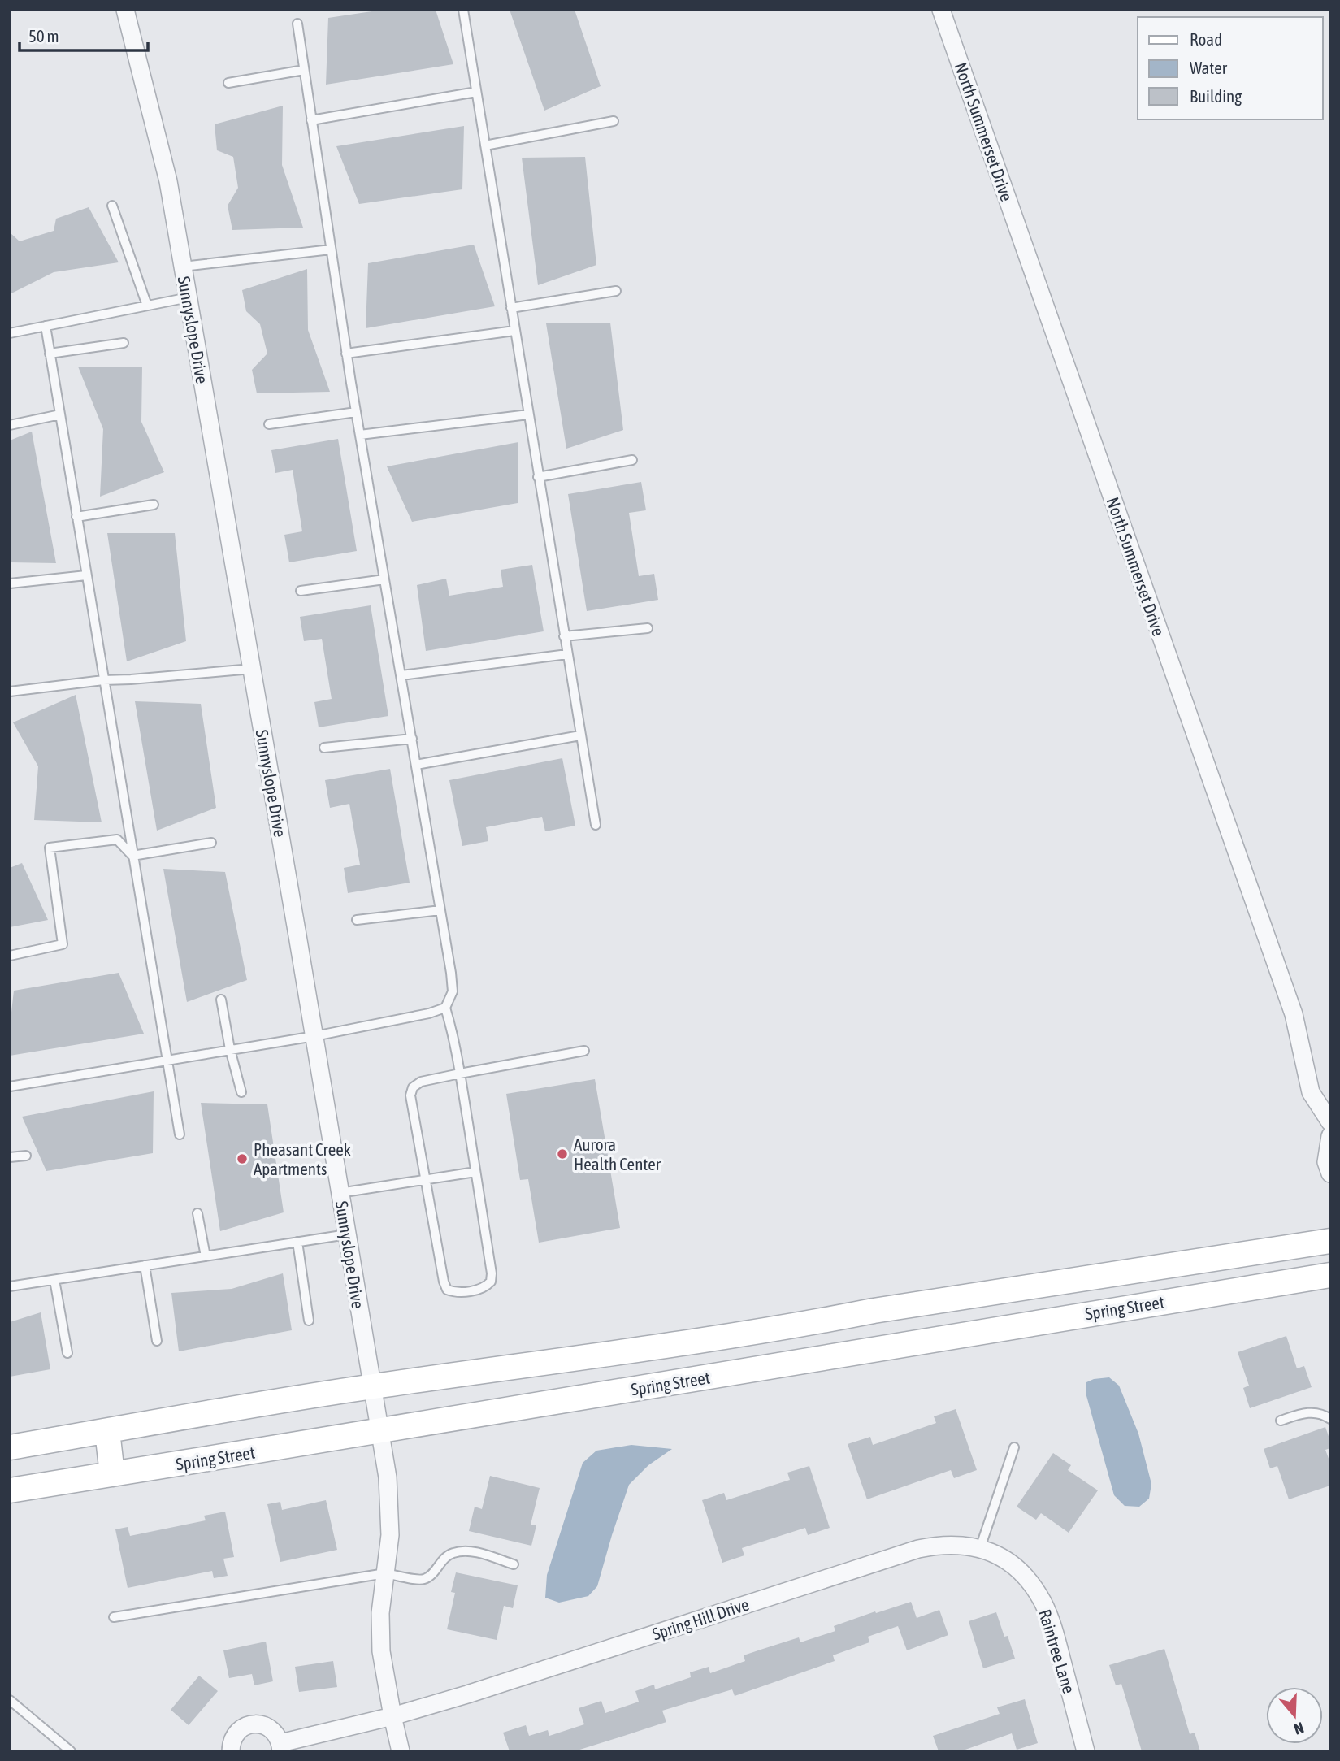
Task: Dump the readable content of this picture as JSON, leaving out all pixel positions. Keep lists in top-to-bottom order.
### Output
{
  "streets": {
    "main road": ["Spring Street"],
    "street": [
      "North Summerset Drive",
      "Sunnyslope Drive",
      "Spring Hill Drive",
      "Raintree Lane"
    ]
  },
  "crossings": [
    ["Sunnyslope Drive", "Spring Street"],
    ["Sunnyslope Drive", "Spring Hill Drive"],
    ["Spring Hill Drive", "Raintree Lane"]
  ],
  "places": ["Aurora Health Center", "Pheasant Creek Apartments"],
  "legend": ["Road", "Water", "Building"],
  "scale_bar": "50 m",
  "north": "bottom"
}
